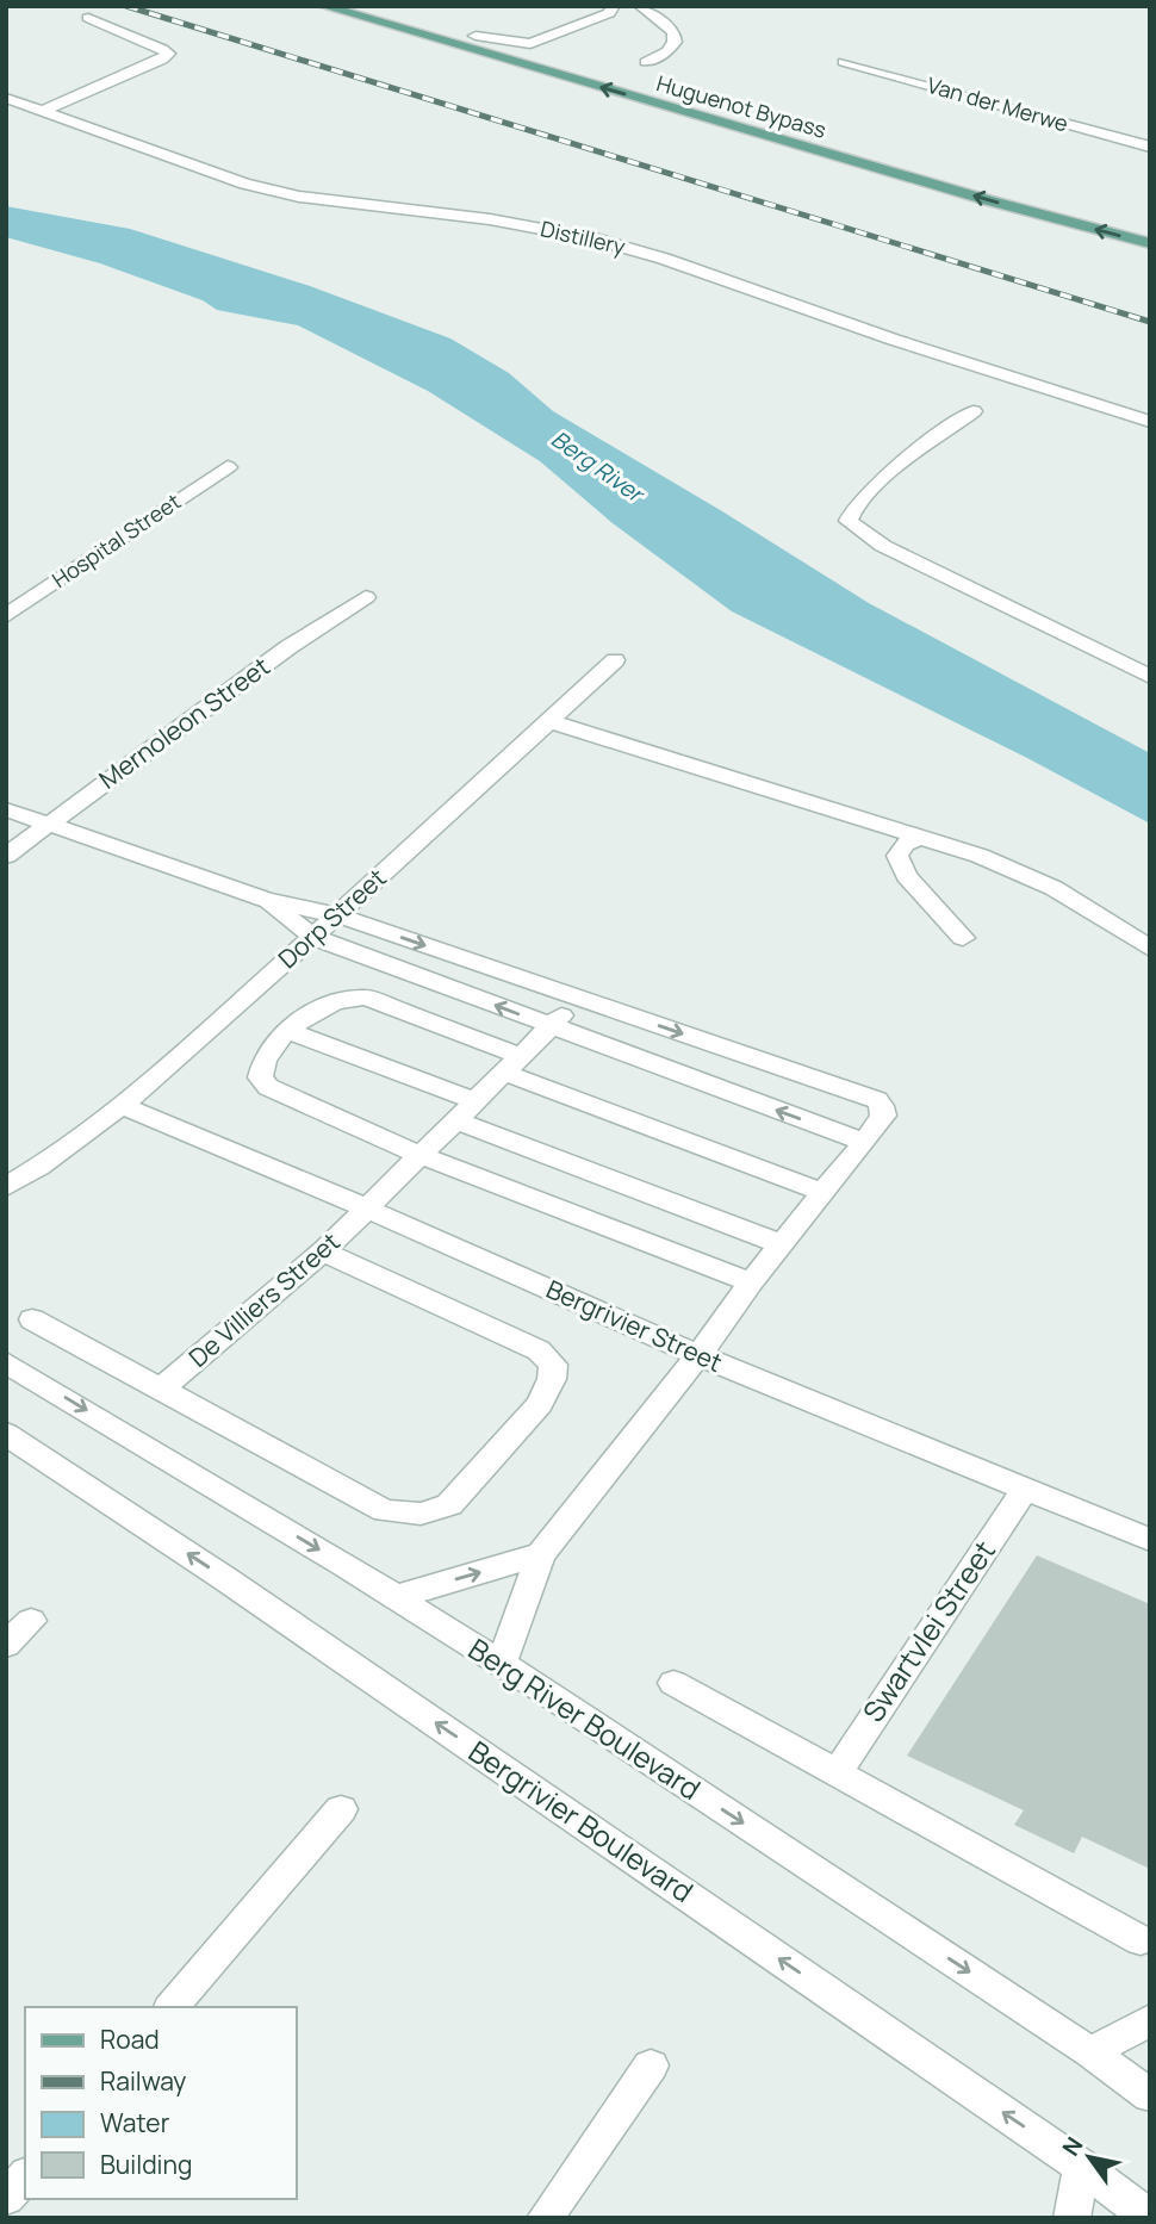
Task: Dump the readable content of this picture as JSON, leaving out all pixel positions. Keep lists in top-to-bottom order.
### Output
{
  "streets": {
    "main road": ["Huguenot Bypass"],
    "street": [
      "Van der Merwe",
      "Distillery",
      "Hospital Street",
      "Mernoleon Street",
      "Dorp Street",
      "De Villiers Street",
      "Bergrivier Street",
      "Swartvlei Street",
      "Berg River Boulevard",
      "Bergrivier Boulevard"
    ]
  },
  "crossings": [
    ["Dorp Street", "Bergrivier Street"],
    ["De Villiers Street", "Bergrivier Street"],
    ["Bergrivier Street", "Swartvlei Street"]
  ],
  "one_way": ["Huguenot Bypass"],
  "water": ["Berg River"],
  "legend": [
    "Road",
    "Railway",
    "Water",
    "Building"
  ],
  "north": "top left"
}
